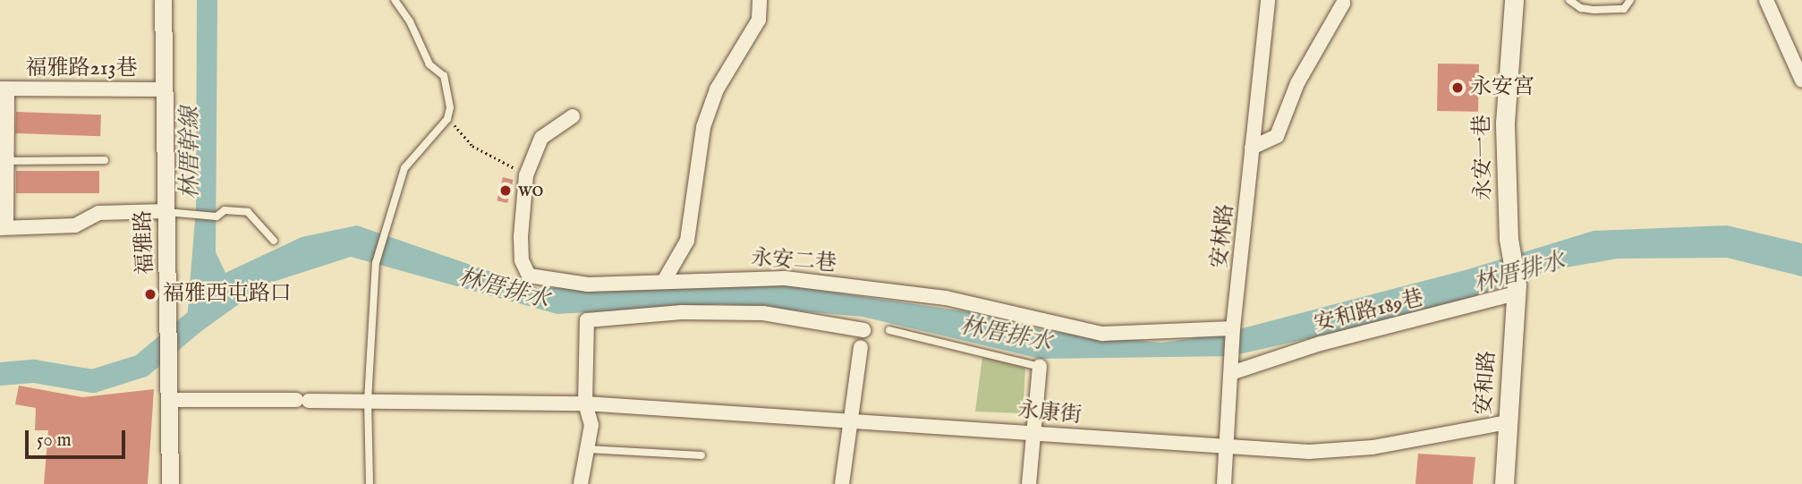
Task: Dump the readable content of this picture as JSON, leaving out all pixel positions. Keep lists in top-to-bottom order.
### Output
{
  "streets": {
    "main road": ["永安一巷", "安和路"],
    "street": [
      "福雅路213巷",
      "安林路",
      "福雅路",
      "永安二巷",
      "安和路189巷",
      "永康街"
    ]
  },
  "crossings": [
    ["福雅路213巷", "福雅路"],
    ["永安一巷", "安和路189巷"],
    ["永安一巷", "安和路"],
    ["安林路", "永安二巷"],
    ["安林路", "安和路189巷"],
    ["福雅路", "永康街"],
    ["安和路189巷", "安和路"],
    ["安和路", "永康街"]
  ],
  "water": ["林厝幹線", "林厝排水"],
  "places": ["永安宮", "wo", "福雅西屯路口"],
  "scale_bar": "50 m"
}
